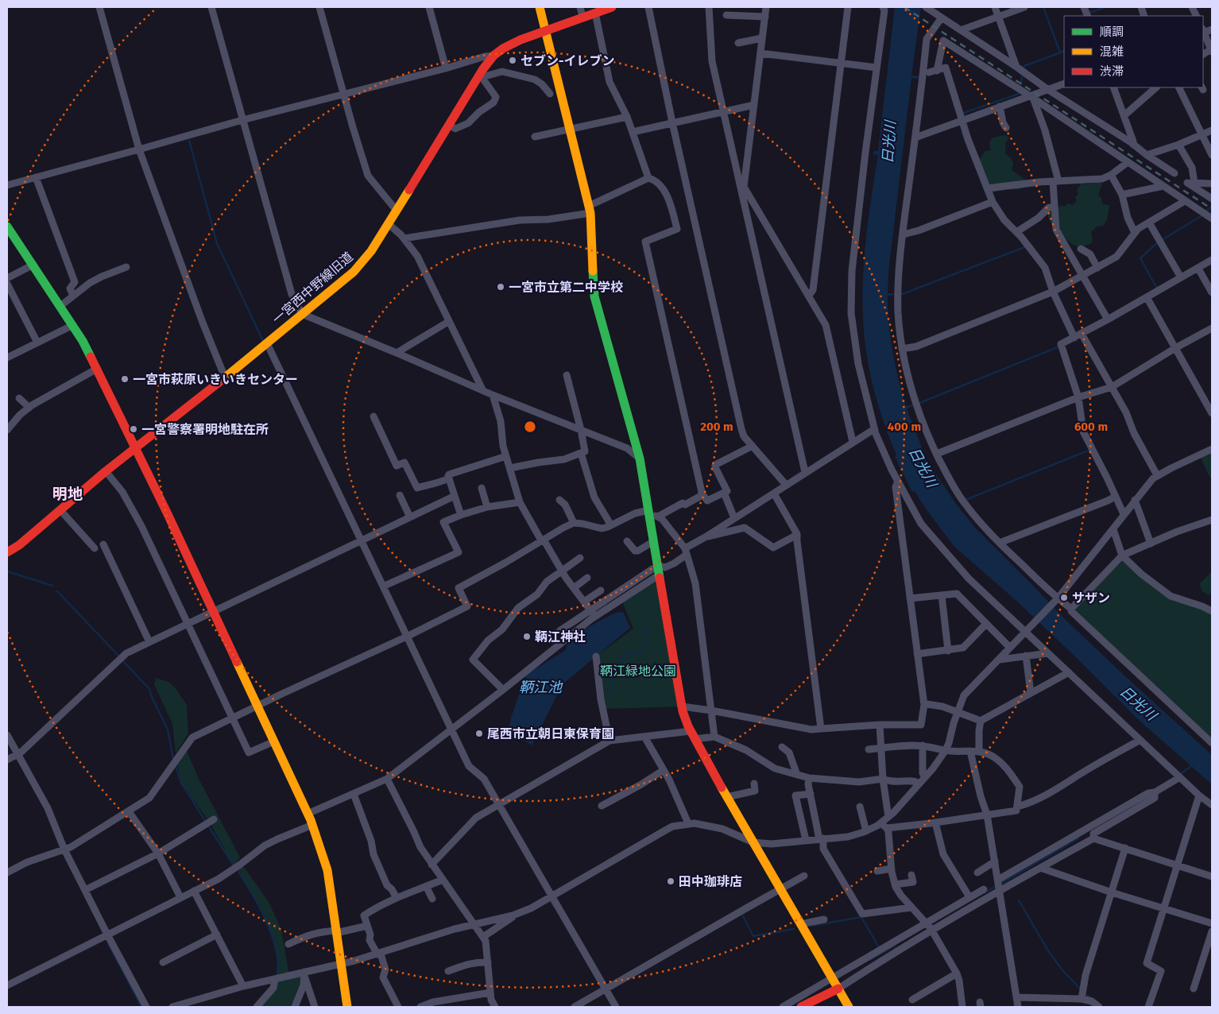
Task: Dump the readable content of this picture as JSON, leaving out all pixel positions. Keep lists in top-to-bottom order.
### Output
{
  "streets": {
    "street": ["一宮西中野線旧道"]
  },
  "districts": ["明地"],
  "water": ["日光川", "鞆江池"],
  "parks": ["鞆江緑地公園"],
  "places": [
    "セブン-イレブン",
    "一宮市立第二中学校",
    "一宮市萩原いきいきセンター",
    "一宮警察署明地駐在所",
    "サザン",
    "鞆江神社",
    "尾西市立朝日東保育園",
    "田中珈琲店"
  ],
  "legend": ["順調", "混雑", "渋滞"],
  "rings": ["200 m", "400 m", "600 m"]
}
